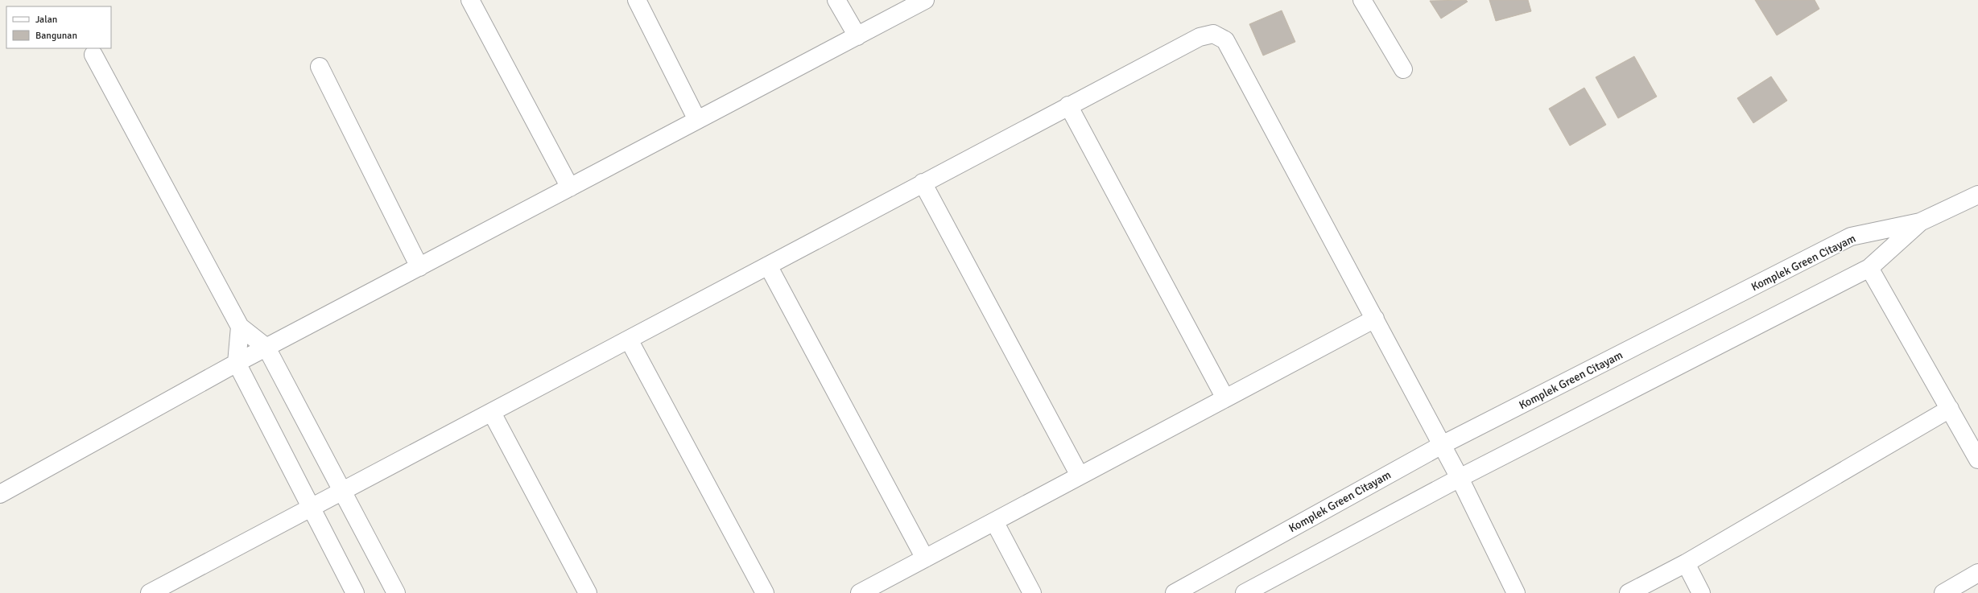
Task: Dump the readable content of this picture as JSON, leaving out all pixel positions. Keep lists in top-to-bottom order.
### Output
{
  "streets": {
    "street": ["Komplek Green Citayam"]
  },
  "legend": ["Jalan", "Bangunan"]
}
